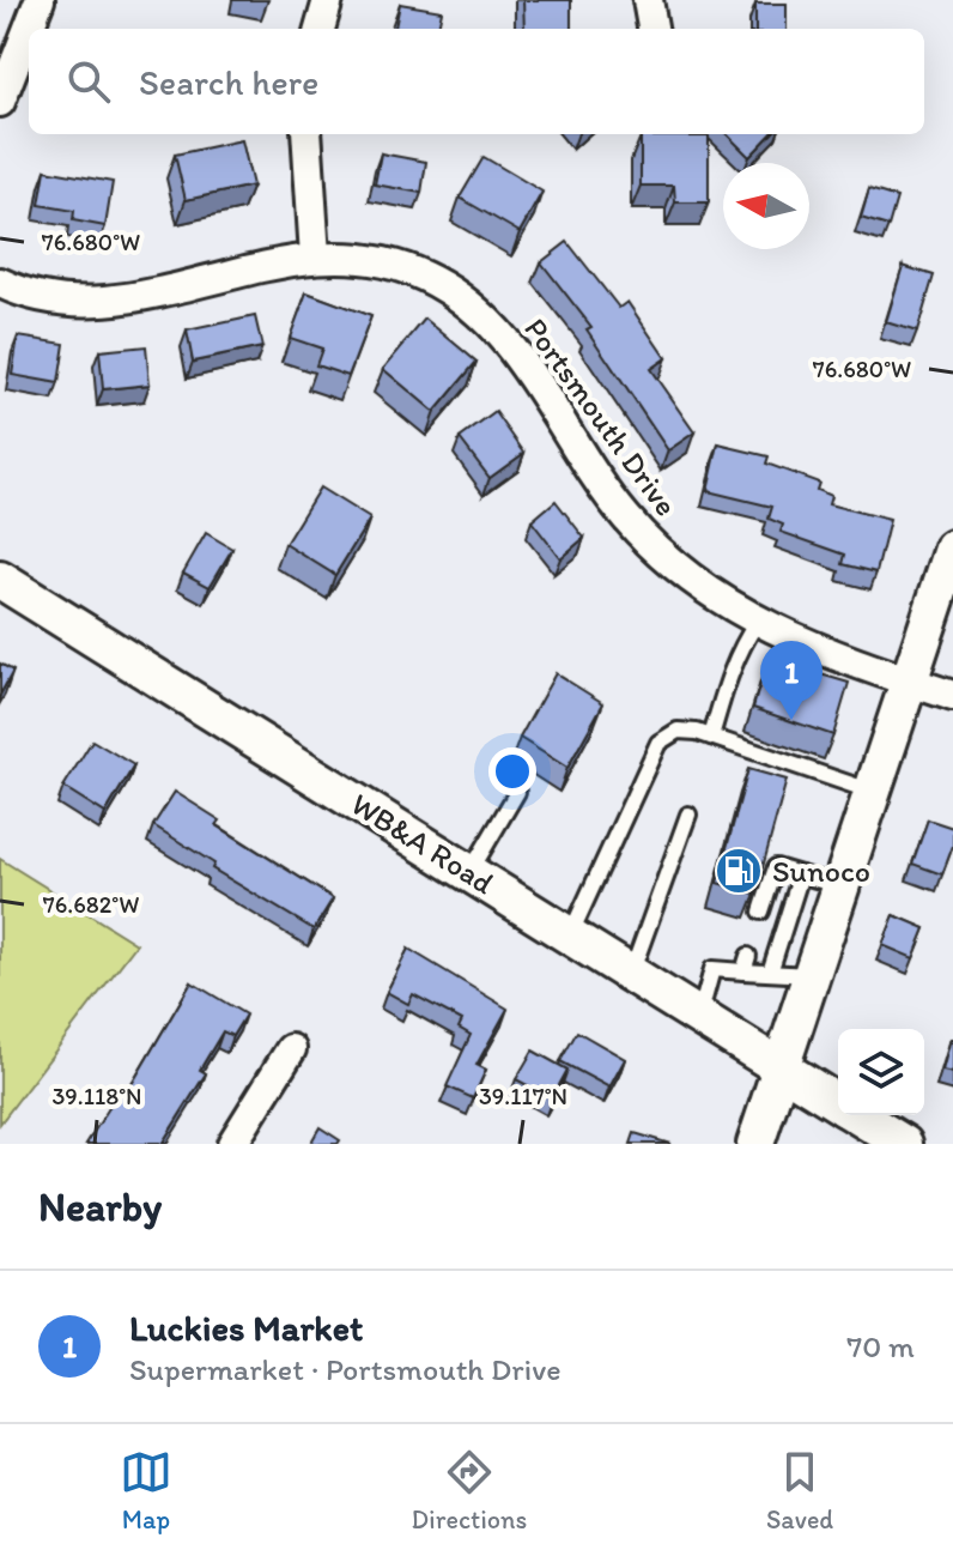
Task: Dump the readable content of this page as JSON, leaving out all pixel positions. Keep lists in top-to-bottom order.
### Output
{
  "streets": {
    "street": ["Portsmouth Drive", "WB&A Road"]
  },
  "places": {
    "fuel station": ["Sunoco"]
  },
  "north": "left",
  "page": {
    "search": "Search here",
    "pins": "1",
    "heading": "Nearby",
    "list": [
      {
        "mark": "1",
        "name": "Luckies Market",
        "note": "Supermarket · Portsmouth Drive",
        "value": "70 m"
      }
    ],
    "nav": ["Map", "Directions", "Saved"]
  },
  "coordinates": [
    "76.680°W",
    "76.682°W",
    "39.118°N",
    "39.117°N"
  ]
}
